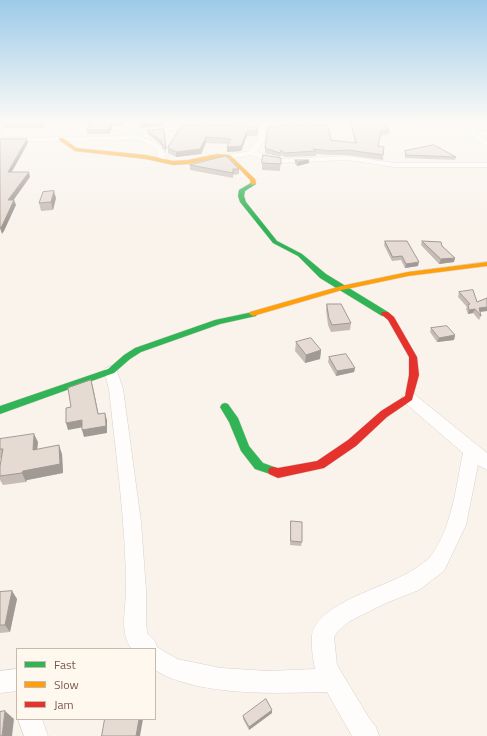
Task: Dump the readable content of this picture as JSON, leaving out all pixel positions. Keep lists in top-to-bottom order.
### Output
{
  "legend": ["Fast", "Slow", "Jam"]
}
